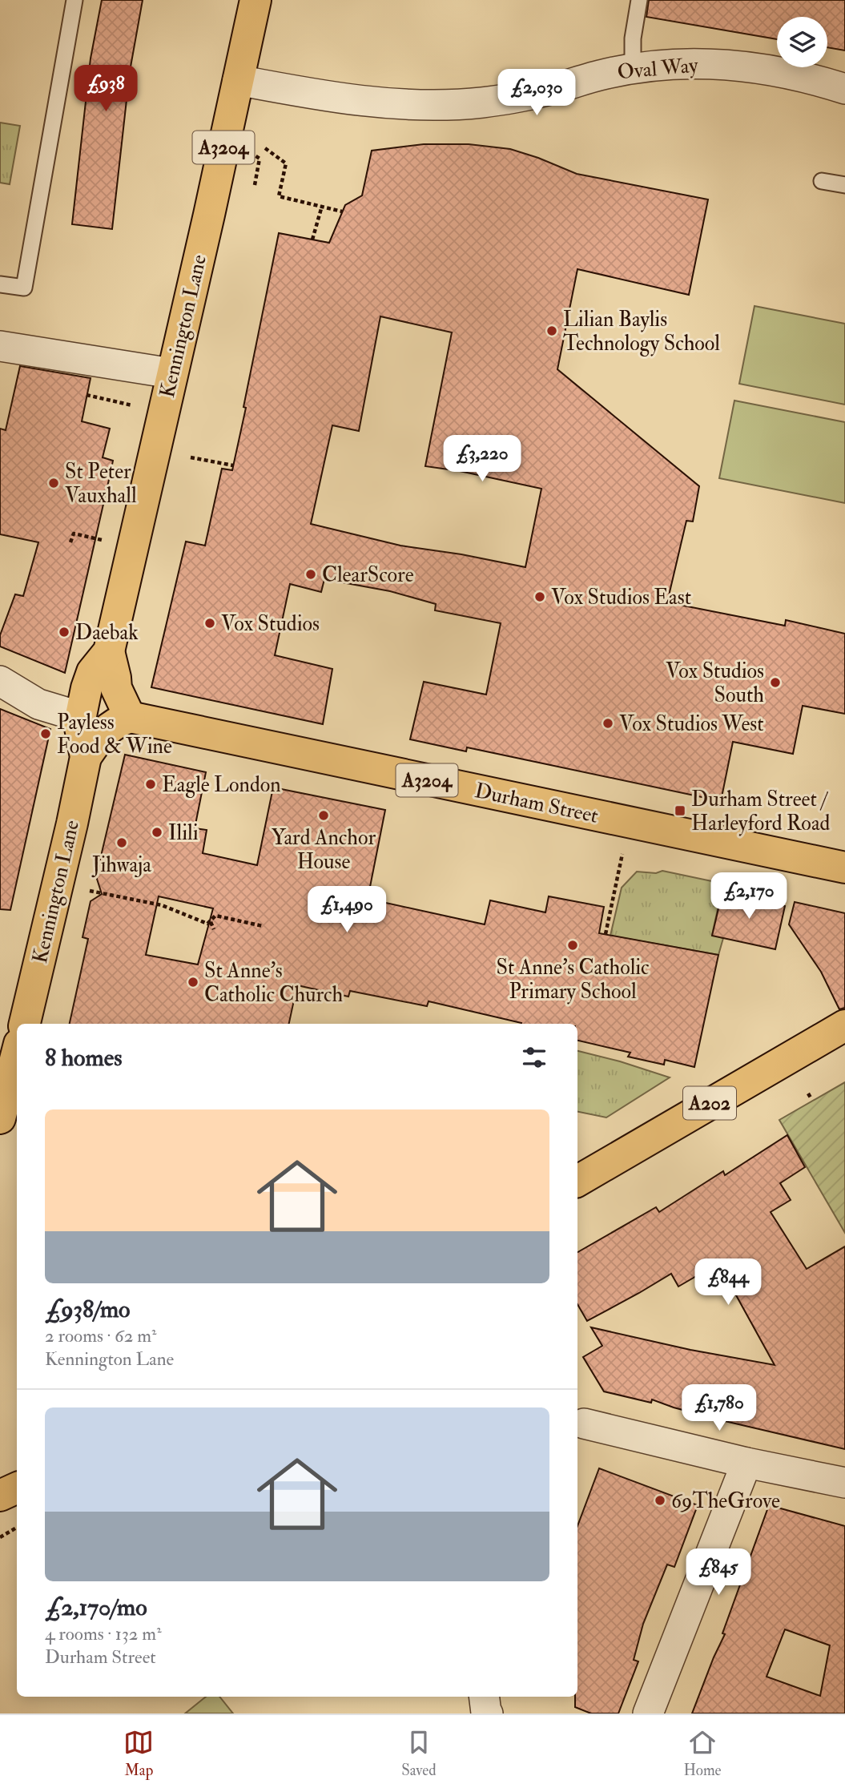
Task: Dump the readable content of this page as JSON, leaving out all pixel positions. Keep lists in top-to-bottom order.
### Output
{
  "streets": {
    "highway": [
      "A3204",
      "Kennington Lane",
      "Durham Street",
      "A202"
    ],
    "street": ["Oval Way"]
  },
  "crossings": [
    ["Oval Way", "Kennington Lane"],
    ["Kennington Lane", "Durham Street"]
  ],
  "places": {
    "other": [
      "Lilian Baylis Technology School",
      "St Peter Vauxhall",
      "ClearScore",
      "Vox Studios East",
      "Vox Studios",
      "Daebak",
      "Vox Studios South",
      "Vox Studios West",
      "Payless Food & Wine",
      "Eagle London",
      "Yard Anchor House",
      "Ilili",
      "Jihwaja",
      "St Anne's Catholic Primary School",
      "St Anne's Catholic Church",
      "69TheGrove"
    ],
    "transit": ["Durham Street / Harleyford Road"]
  },
  "page": {
    "price": [
      "£938",
      "£2,030",
      "£3,220",
      "£2,170",
      "£1,490",
      "£844",
      "£1,780",
      "£845"
    ],
    "heading": "8 homes",
    "list": [
      {
        "name": "£938/mo",
        "note": "2 rooms · 62 m² · Kennington Lane"
      },
      {
        "name": "£2,170/mo",
        "note": "4 rooms · 132 m² · Durham Street"
      }
    ],
    "tabs": ["Map", "Saved", "Home"]
  }
}
